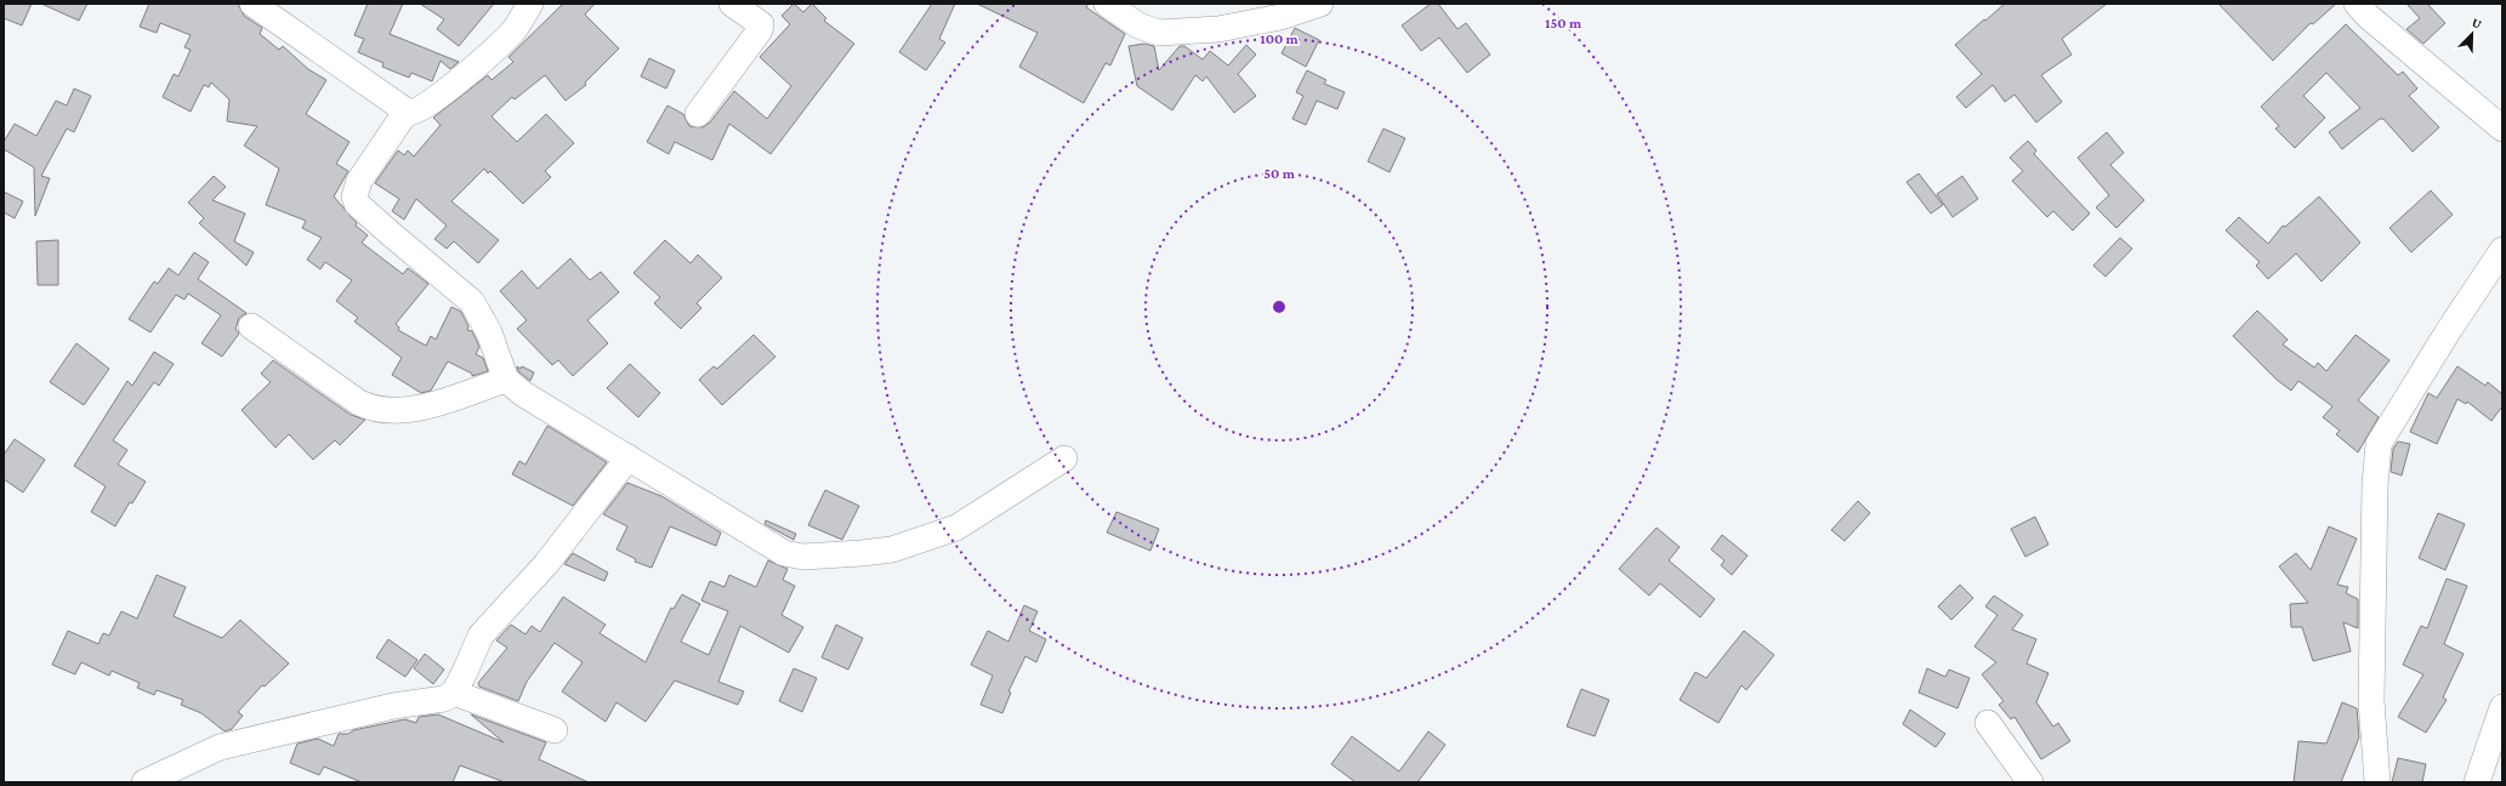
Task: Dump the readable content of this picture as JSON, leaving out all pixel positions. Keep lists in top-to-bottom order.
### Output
{
  "north": "top right",
  "rings": ["150 m", "100 m", "50 m"]
}
